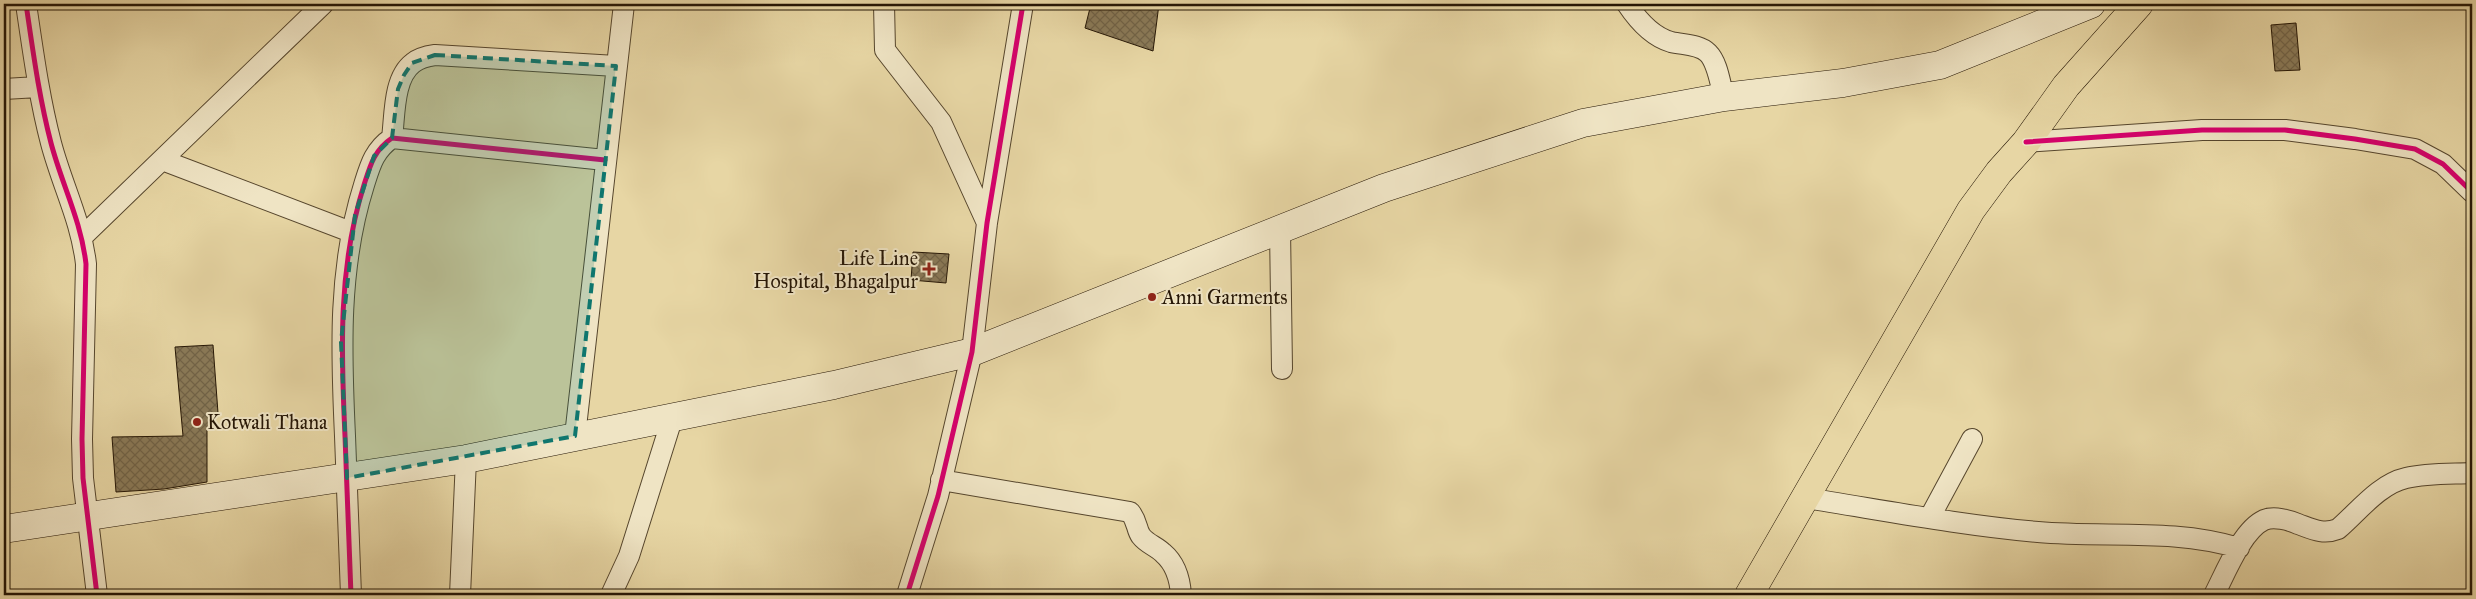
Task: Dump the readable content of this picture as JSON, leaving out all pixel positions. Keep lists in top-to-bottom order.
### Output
{
  "places": {
    "health": ["Life Line Hospital, Bhagalpur"],
    "other": ["Anni Garments", "Kotwali Thana"]
  }
}
